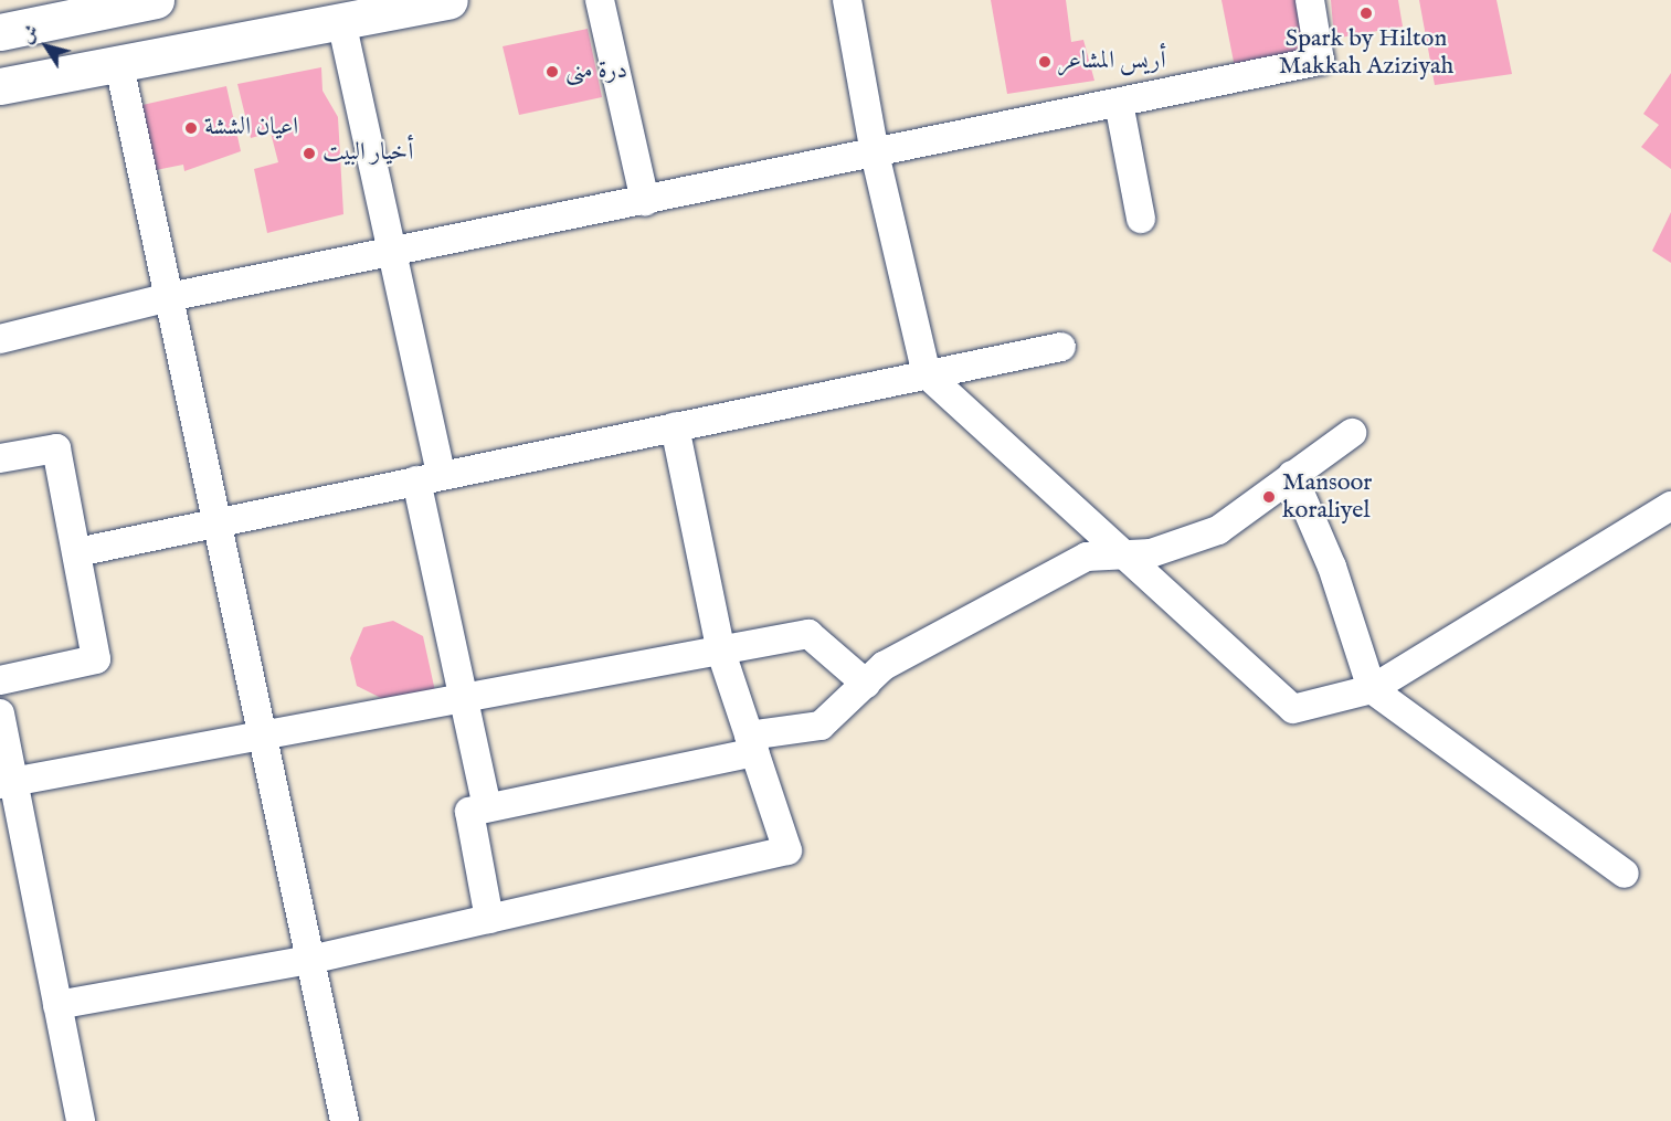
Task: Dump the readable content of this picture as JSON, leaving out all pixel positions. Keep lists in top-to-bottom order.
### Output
{
  "places": [
    "Spark by Hilton Makkah Aziziyah",
    "أريس المشاعر",
    "درة منى",
    "اعيان الششة",
    "أخيار البيت",
    "Mansoor koraliyel"
  ],
  "north": "top left"
}
